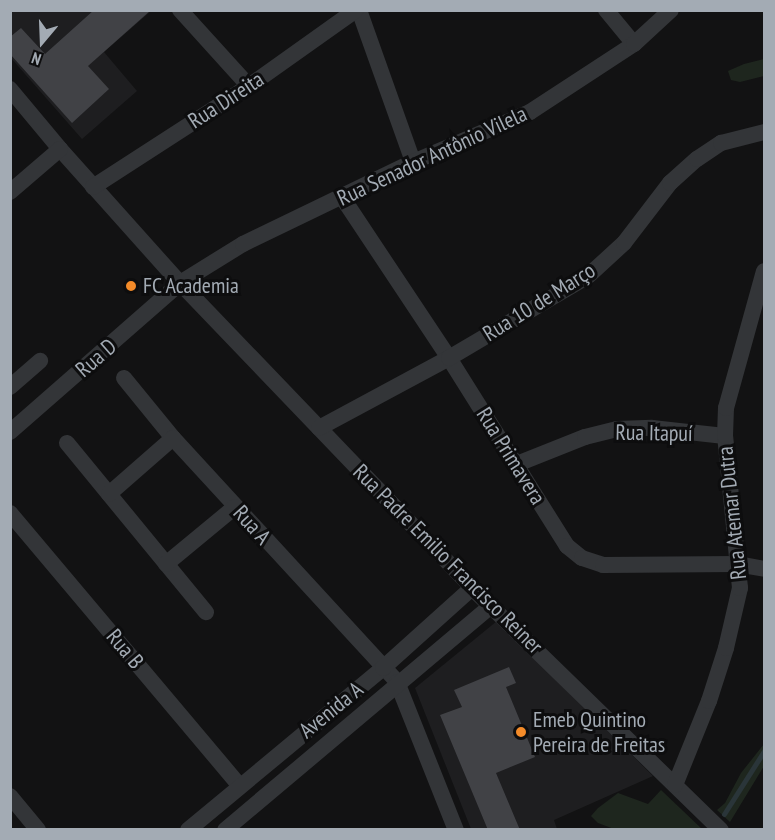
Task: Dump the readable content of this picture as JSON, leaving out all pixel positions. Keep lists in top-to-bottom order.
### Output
{
  "streets": {
    "street": [
      "Rua Direita",
      "Rua Senador Antônio Vilela",
      "Rua 10 de Março",
      "Rua D",
      "Rua Itapuí",
      "Rua Primavera",
      "Rua Atemar Dutra",
      "Rua A",
      "Rua Padre Emilio Francisco Reiner",
      "Rua B",
      "Avenida A"
    ]
  },
  "crossings": [
    ["Rua Direita", "Rua Padre Emilio Francisco Reiner"],
    ["Rua Senador Antônio Vilela", "Rua D"],
    ["Rua Senador Antônio Vilela", "Rua Primavera"],
    ["Rua Senador Antônio Vilela", "Rua Padre Emilio Francisco Reiner"],
    ["Rua 10 de Março", "Rua Primavera"],
    ["Rua 10 de Março", "Rua Padre Emilio Francisco Reiner"],
    ["Rua D", "Rua Padre Emilio Francisco Reiner"],
    ["Rua Itapuí", "Rua Primavera"],
    ["Rua Itapuí", "Rua Atemar Dutra"],
    ["Rua Primavera", "Rua Atemar Dutra"],
    ["Rua Atemar Dutra", "Rua Padre Emilio Francisco Reiner"],
    ["Rua A", "Avenida A"],
    ["Rua Padre Emilio Francisco Reiner", "Avenida A"],
    ["Rua B", "Avenida A"]
  ],
  "places": ["FC Academia", "Emeb Quintino Pereira de Freitas"],
  "north": "bottom"
}
